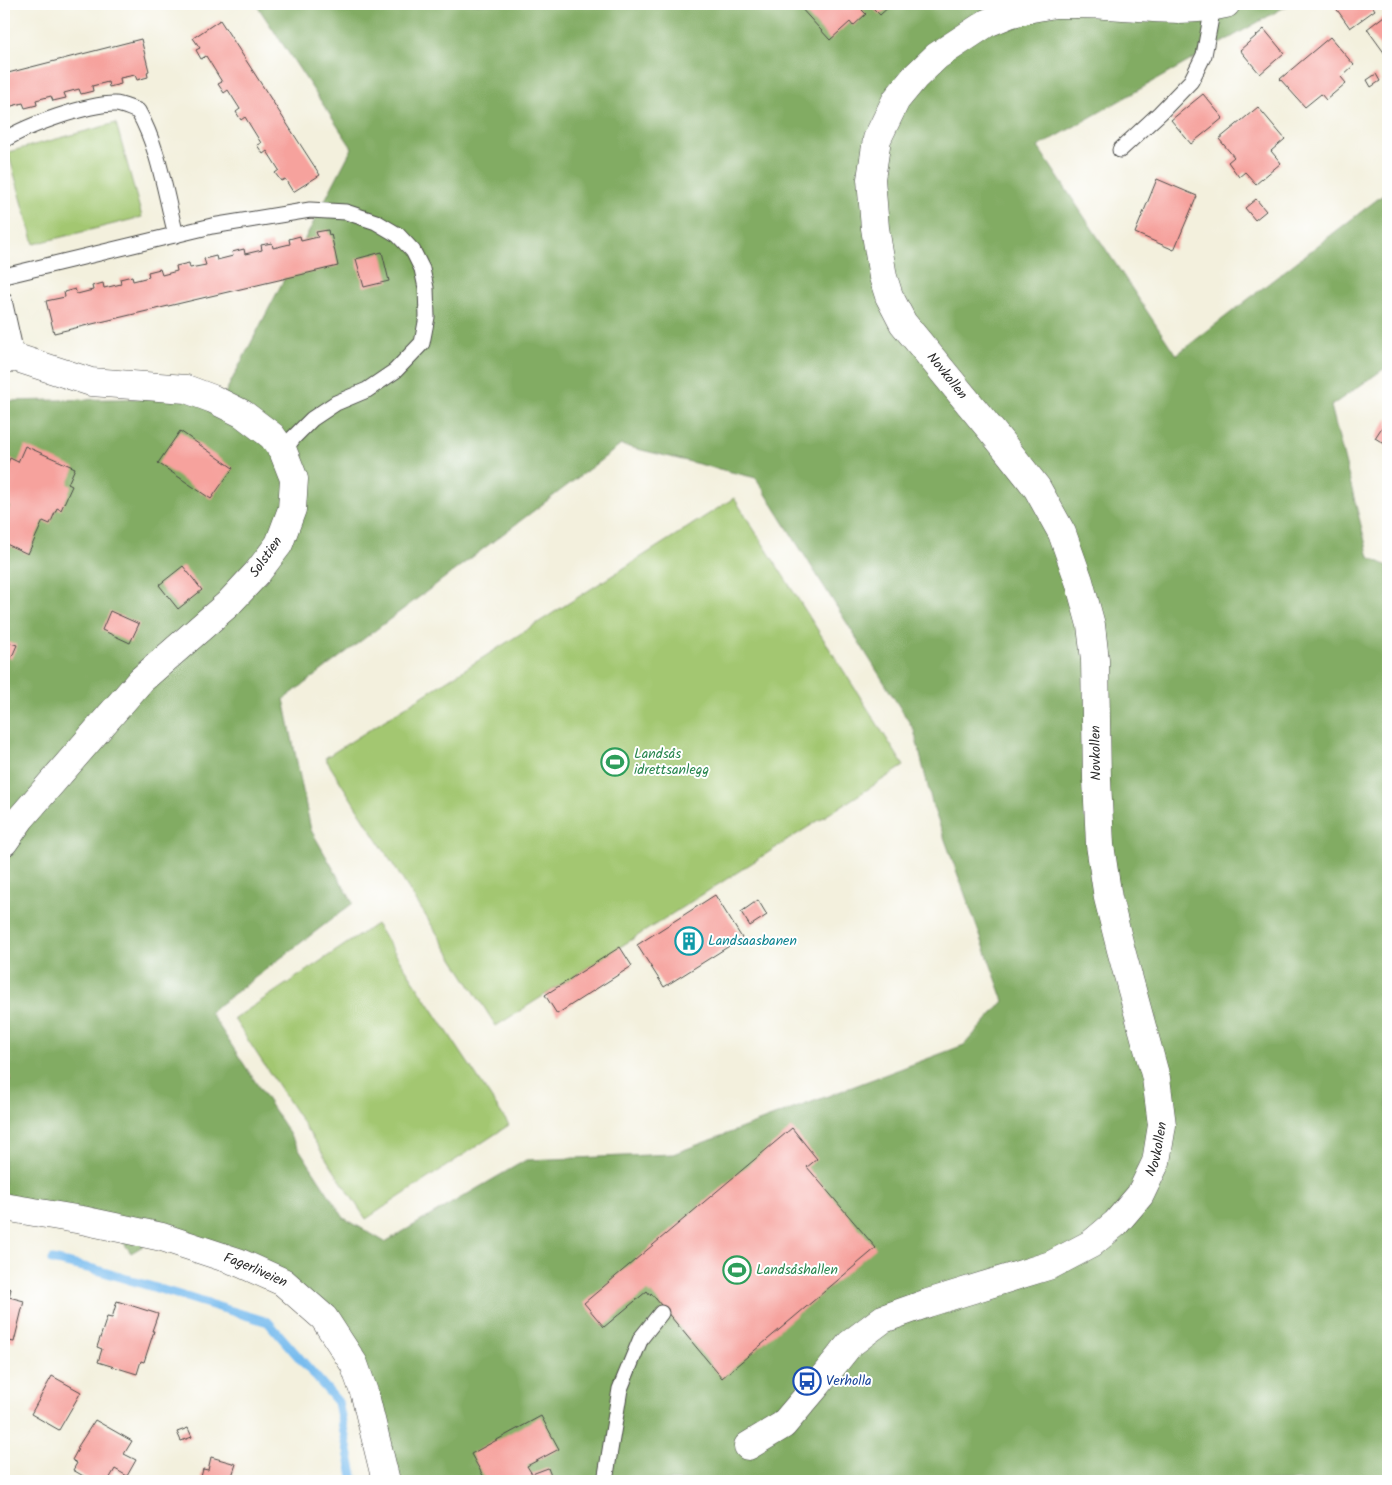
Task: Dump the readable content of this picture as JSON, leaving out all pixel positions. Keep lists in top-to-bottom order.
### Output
{
  "streets": {
    "street": ["Novkollen", "Solstien", "Fagerliveien"]
  },
  "places": {
    "sports": ["Landsås idrettsanlegg", "Landsåshallen"],
    "building": ["Landsaasbanen"],
    "bus stop": ["Verholla"]
  }
}
